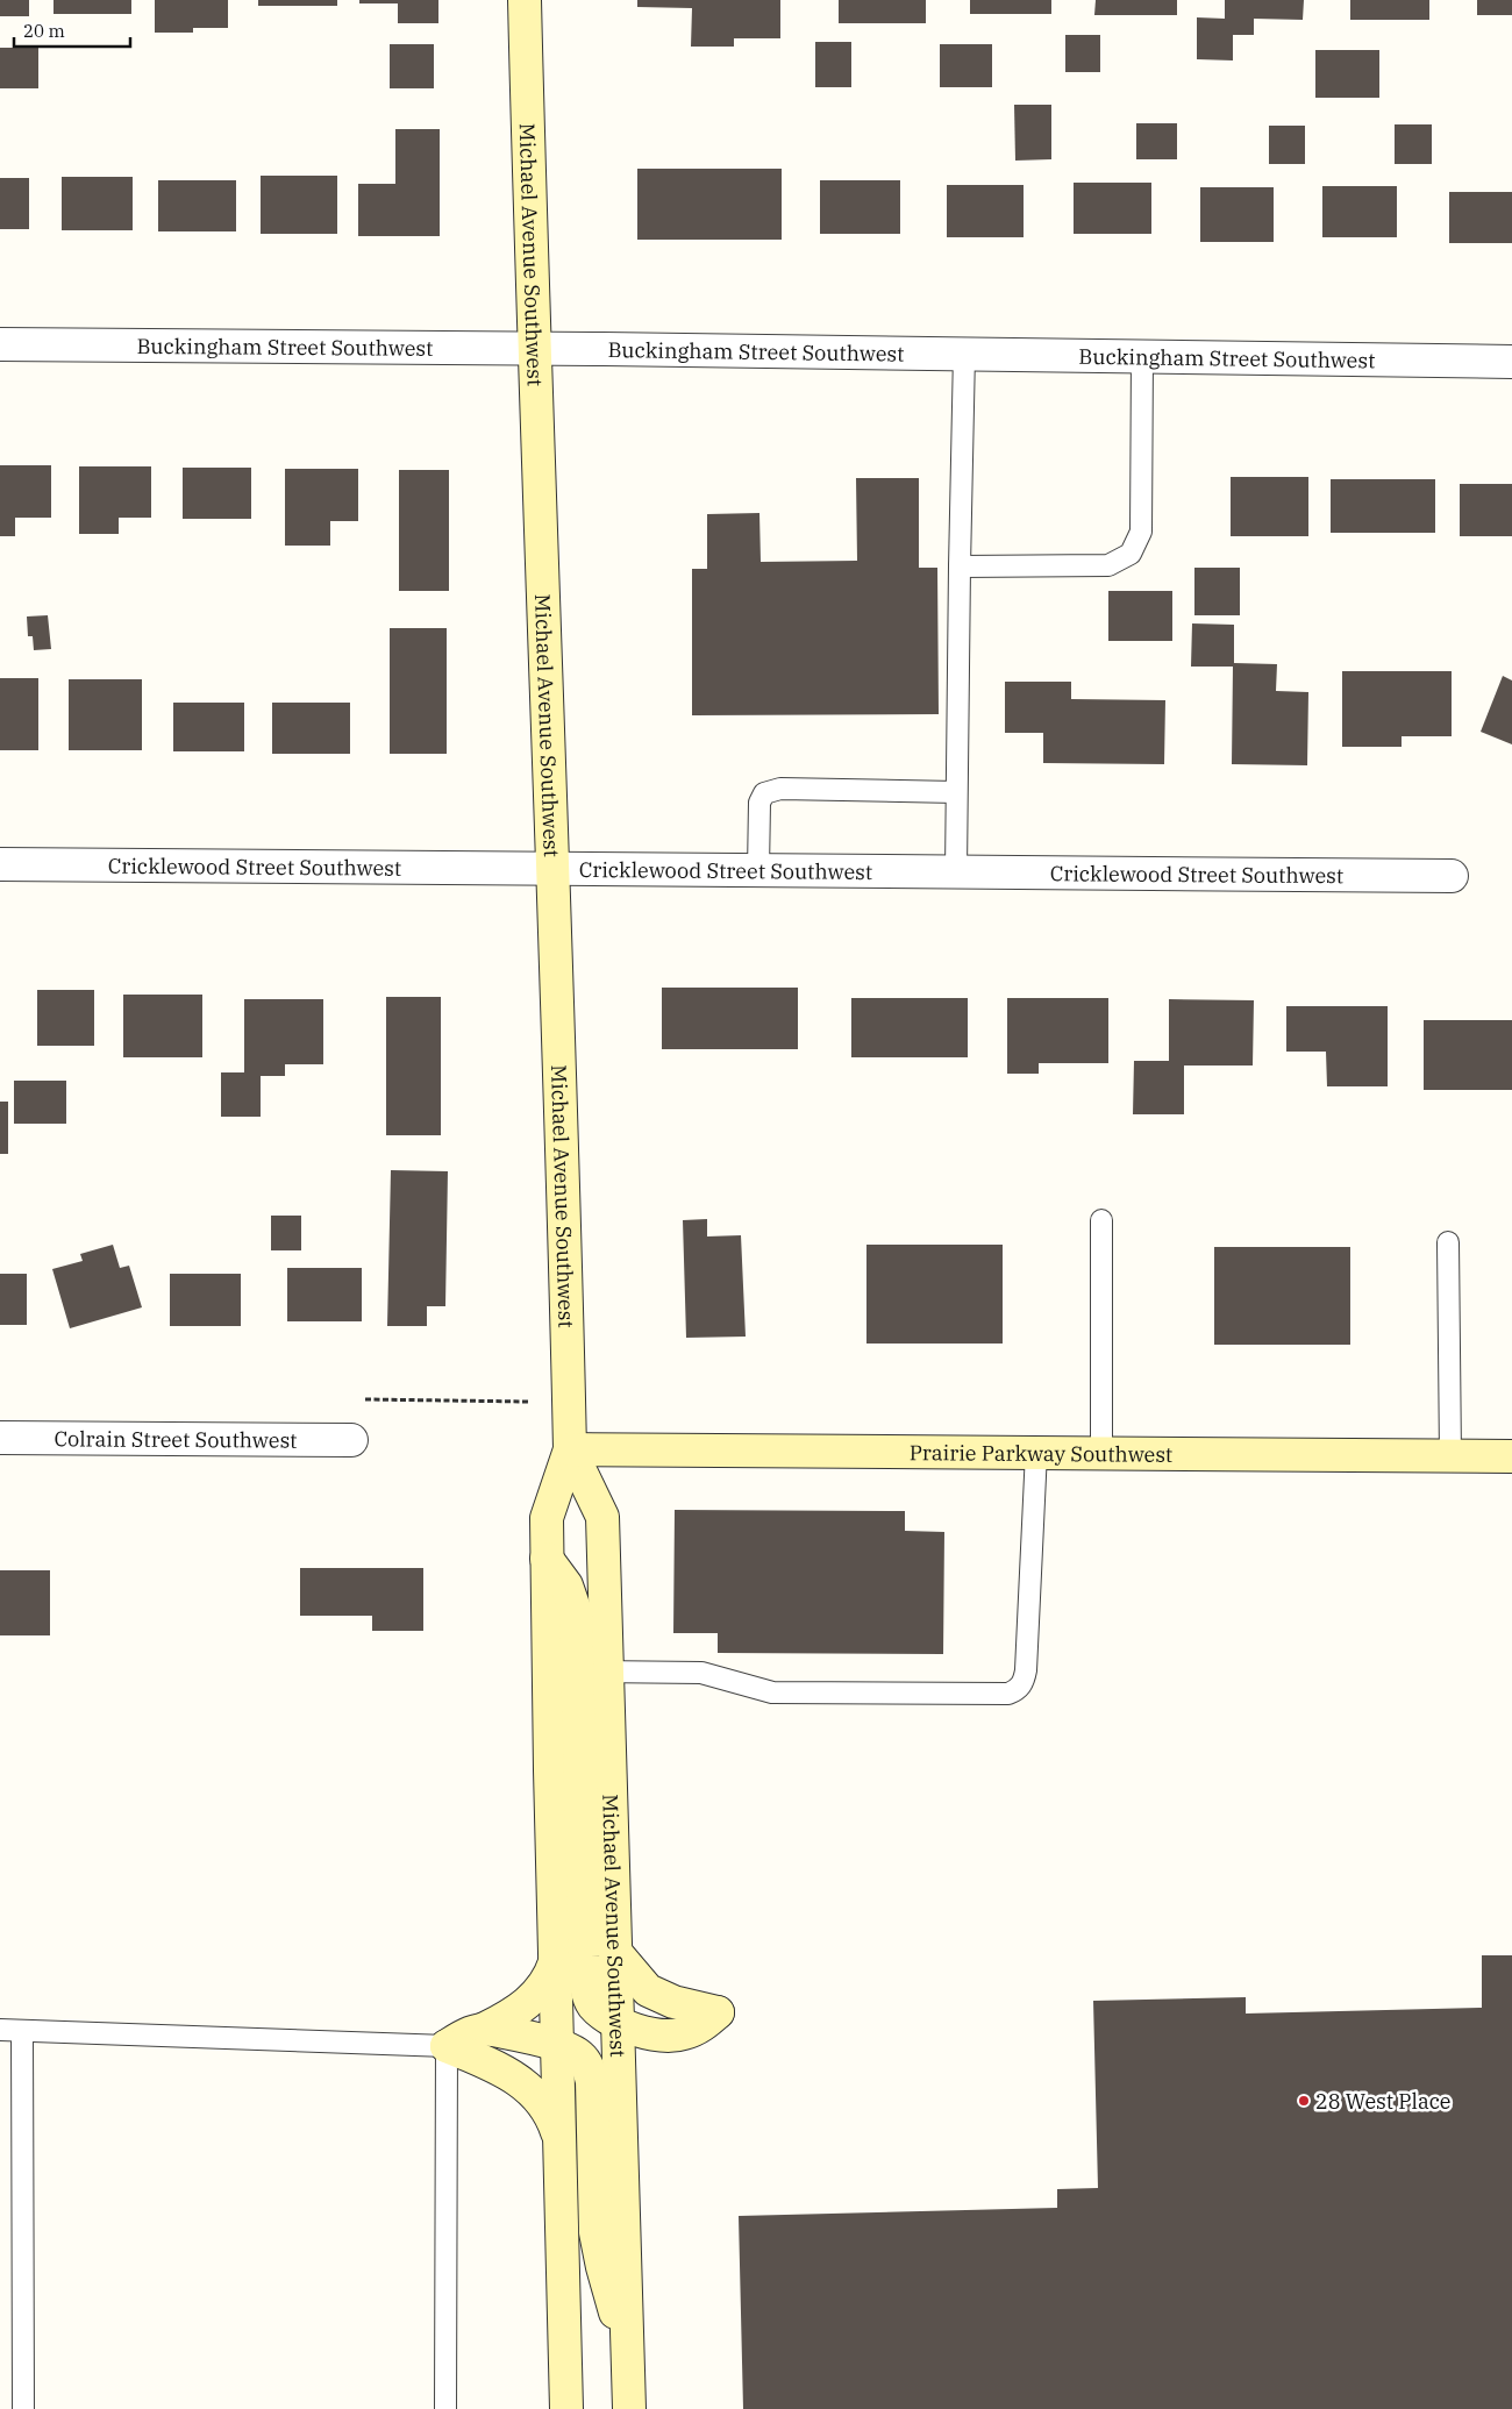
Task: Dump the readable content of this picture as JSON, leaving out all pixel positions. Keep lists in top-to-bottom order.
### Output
{
  "streets": {
    "street": [
      "Michael Avenue Southwest",
      "Buckingham Street Southwest",
      "Cricklewood Street Southwest",
      "Colrain Street Southwest",
      "Prairie Parkway Southwest"
    ]
  },
  "crossings": [
    ["Michael Avenue Southwest", "Buckingham Street Southwest"],
    ["Michael Avenue Southwest", "Cricklewood Street Southwest"],
    ["Michael Avenue Southwest", "Prairie Parkway Southwest"]
  ],
  "places": ["28 West Place"],
  "scale_bar": "20 m"
}
